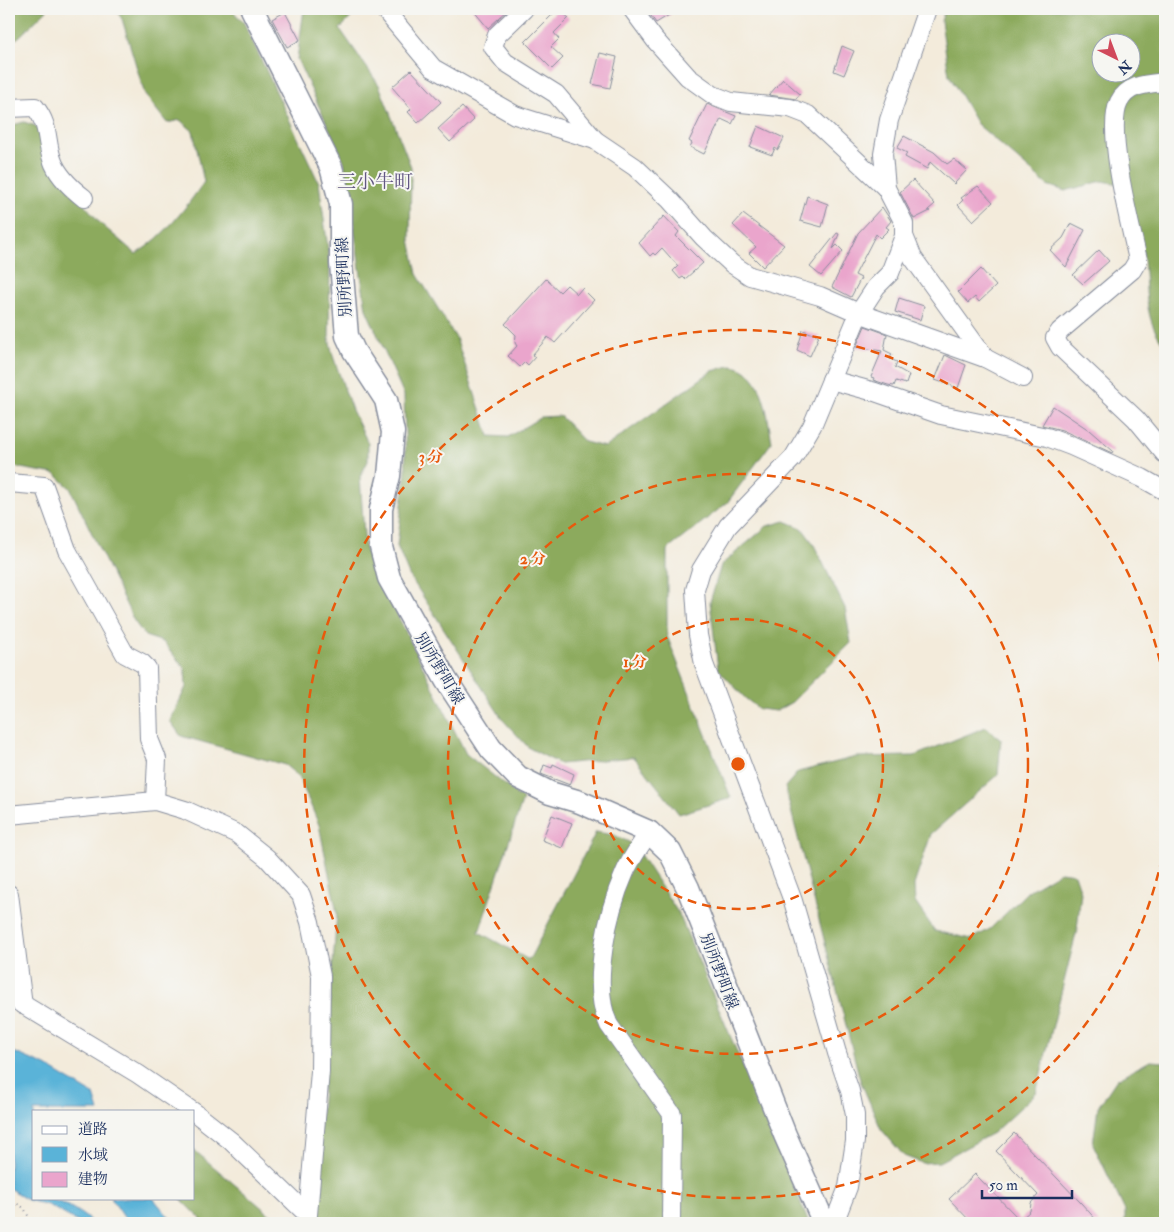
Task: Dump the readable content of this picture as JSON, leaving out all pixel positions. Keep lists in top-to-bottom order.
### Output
{
  "streets": {
    "main road": ["別所野町線"]
  },
  "districts": ["三小牛町"],
  "legend": ["道路", "水域", "建物"],
  "scale_bar": "50 m",
  "north": "bottom right",
  "rings": ["3 分", "2 分", "1 分"]
}
